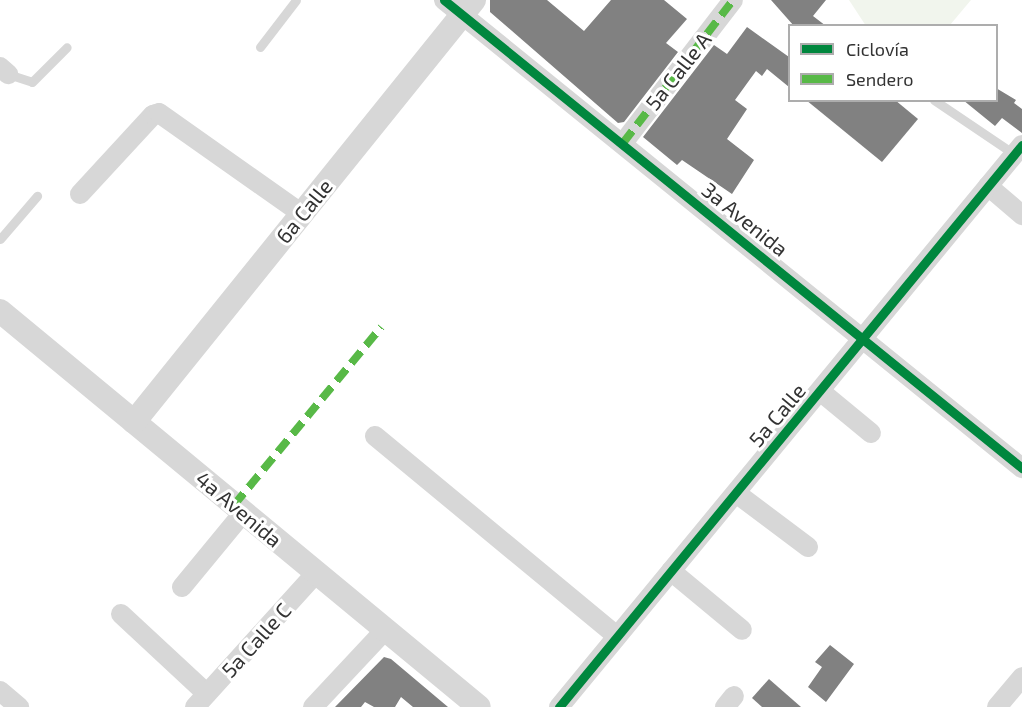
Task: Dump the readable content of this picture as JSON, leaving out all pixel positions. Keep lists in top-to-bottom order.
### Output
{
  "streets": {
    "street": [
      "5a Calle A",
      "6a Calle",
      "3a Avenida",
      "5a Calle",
      "4a Avenida",
      "5a Calle C"
    ]
  },
  "crossings": [
    ["5a Calle A", "3a Avenida"],
    ["6a Calle", "3a Avenida"],
    ["6a Calle", "4a Avenida"],
    ["3a Avenida", "5a Calle"],
    ["4a Avenida", "5a Calle C"]
  ],
  "legend": ["Ciclovía", "Sendero"]
}
